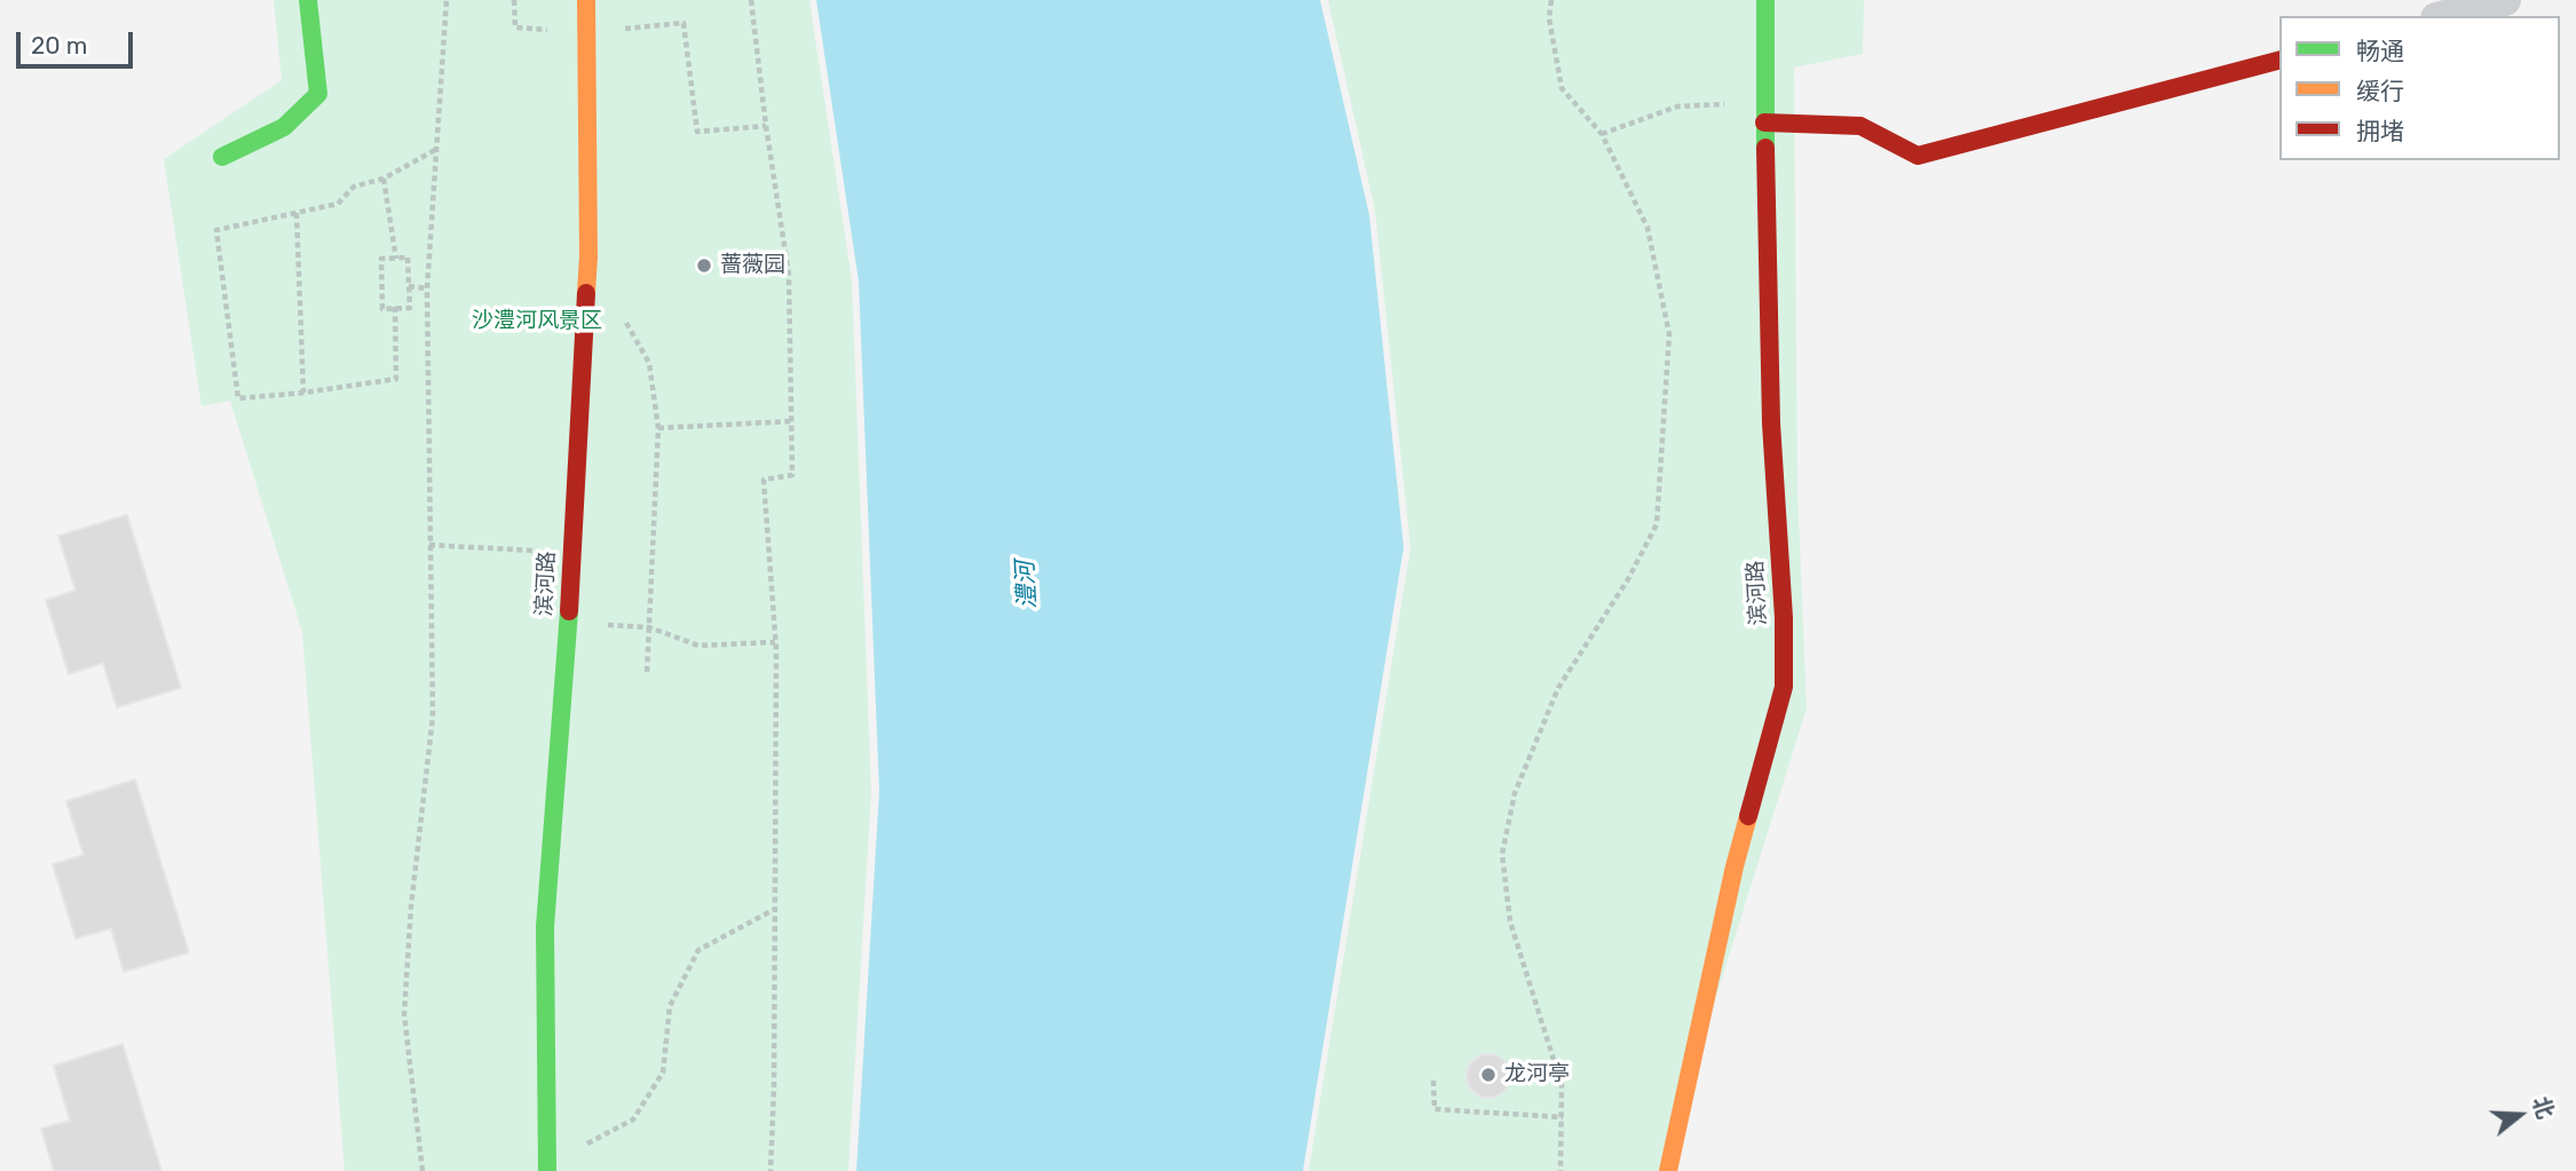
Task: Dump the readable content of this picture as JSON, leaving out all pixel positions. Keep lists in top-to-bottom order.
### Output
{
  "streets": {
    "street": ["滨河路"]
  },
  "water": ["澧河"],
  "parks": ["沙澧河风景区"],
  "places": ["蔷薇园", "龙河亭"],
  "legend": ["畅通", "缓行", "拥堵"],
  "scale_bar": "20 m",
  "north": "right"
}
